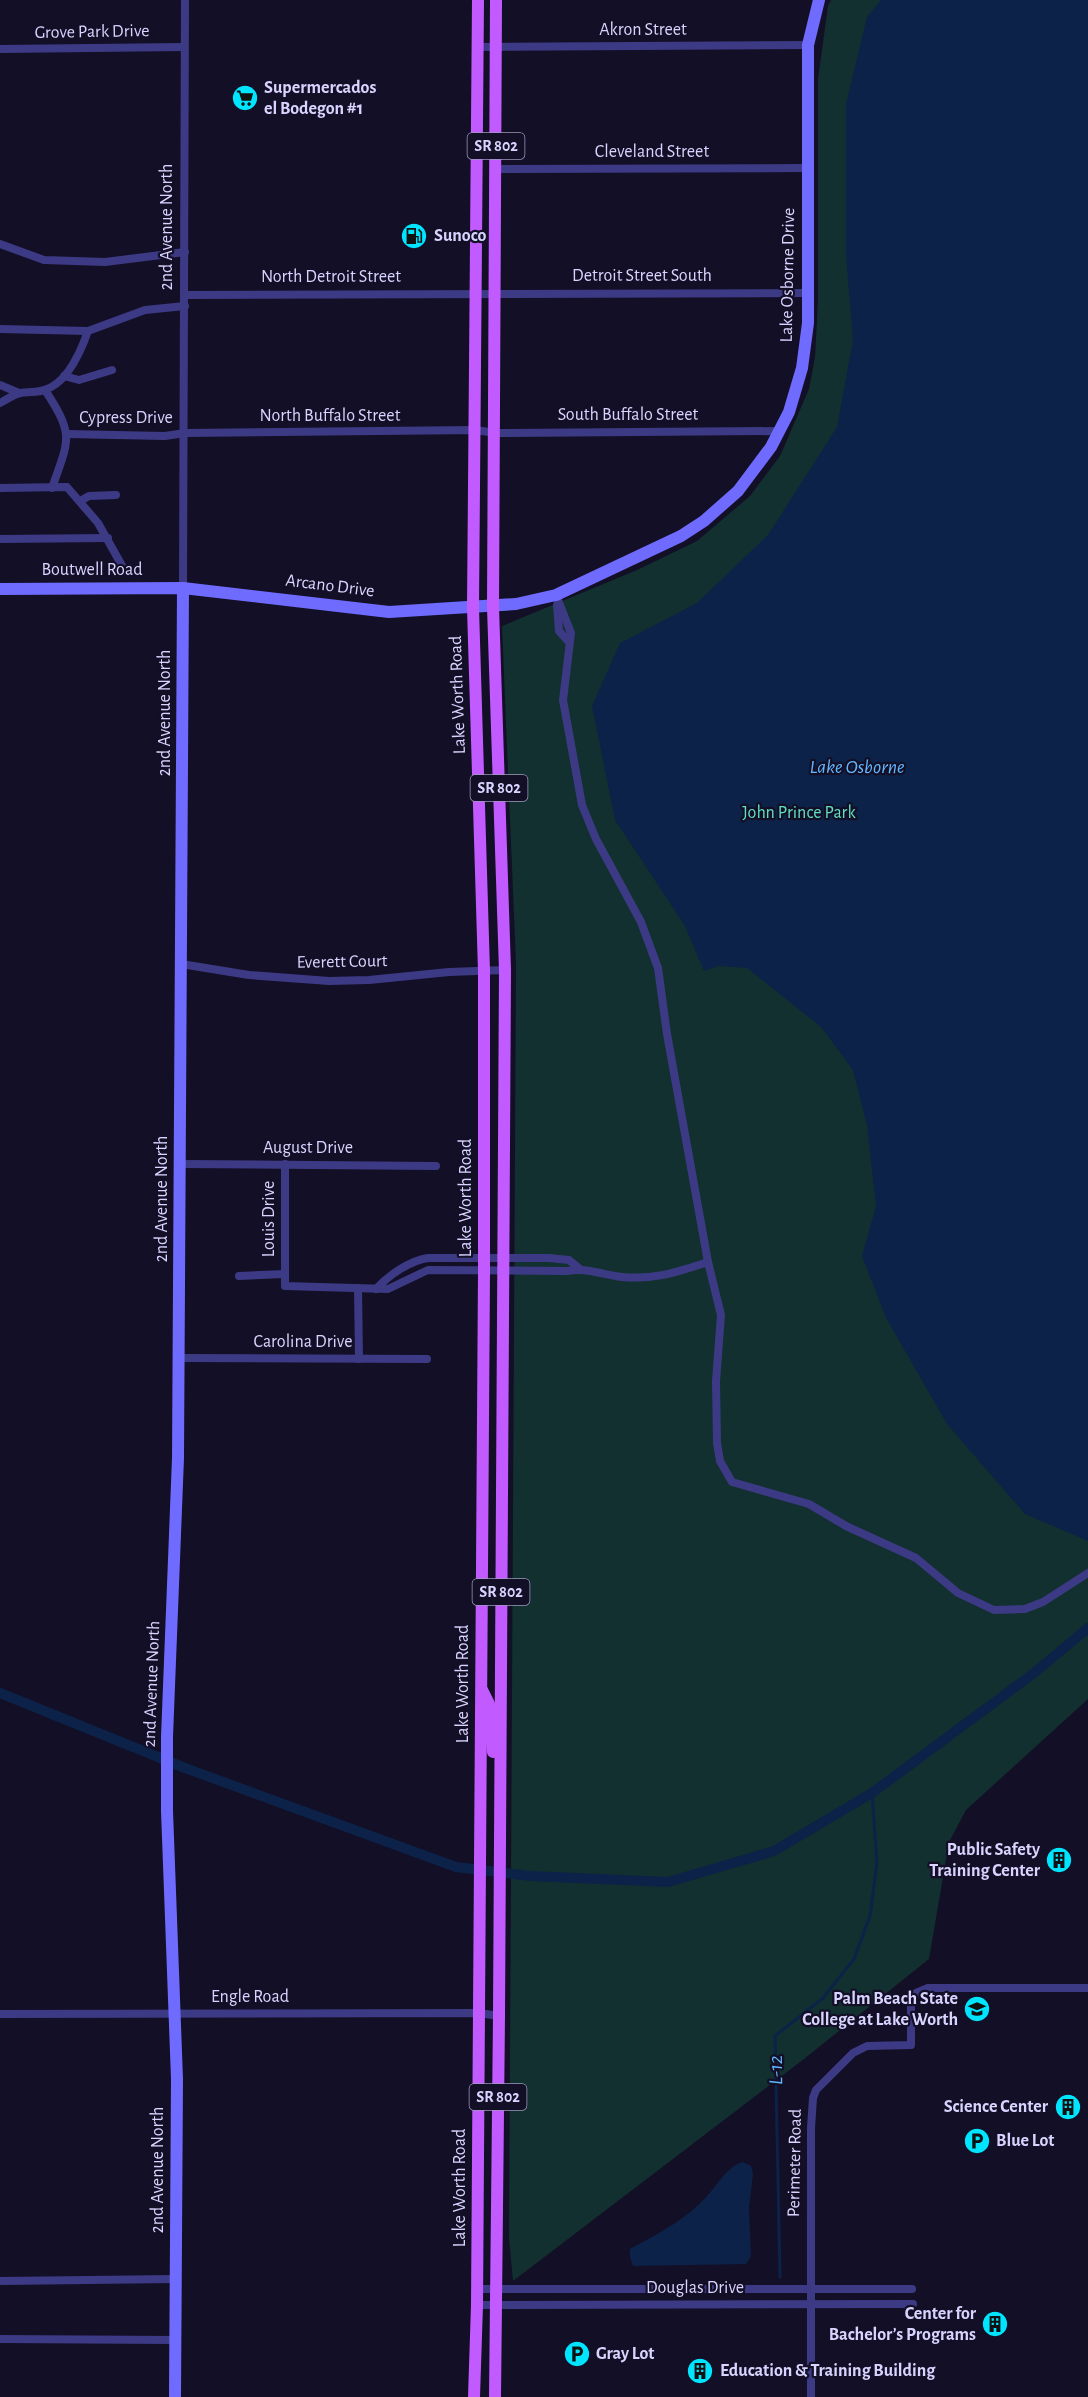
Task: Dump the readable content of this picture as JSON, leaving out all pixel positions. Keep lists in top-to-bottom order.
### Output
{
  "streets": {
    "main road": ["SR 802", "Lake Worth Road"],
    "street": [
      "Akron Street",
      "Grove Park Drive",
      "Cleveland Street",
      "2nd Avenue North",
      "Lake Osborne Drive",
      "Detroit Street South",
      "North Detroit Street",
      "South Buffalo Street",
      "North Buffalo Street",
      "Cypress Drive",
      "Boutwell Road",
      "Arcano Drive",
      "Everett Court",
      "August Drive",
      "Louis Drive",
      "Carolina Drive",
      "Engle Road",
      "Perimeter Road",
      "Douglas Drive"
    ]
  },
  "crossings": [
    ["Akron Street", "Lake Osborne Drive"],
    ["Akron Street", "Lake Worth Road"],
    ["Grove Park Drive", "2nd Avenue North"],
    ["Cleveland Street", "Lake Osborne Drive"],
    ["Cleveland Street", "Lake Worth Road"],
    ["2nd Avenue North", "North Detroit Street"],
    ["2nd Avenue North", "North Buffalo Street"],
    ["2nd Avenue North", "Cypress Drive"],
    ["2nd Avenue North", "Boutwell Road"],
    ["2nd Avenue North", "Arcano Drive"],
    ["2nd Avenue North", "Everett Court"],
    ["2nd Avenue North", "August Drive"],
    ["2nd Avenue North", "Carolina Drive"],
    ["2nd Avenue North", "Engle Road"],
    ["Lake Osborne Drive", "Detroit Street South"],
    ["Lake Osborne Drive", "South Buffalo Street"],
    ["Lake Osborne Drive", "Arcano Drive"],
    ["Lake Osborne Drive", "Lake Worth Road"],
    ["Detroit Street South", "North Detroit Street"],
    ["Detroit Street South", "Lake Worth Road"],
    ["North Detroit Street", "Lake Worth Road"],
    ["South Buffalo Street", "North Buffalo Street"],
    ["South Buffalo Street", "Lake Worth Road"],
    ["North Buffalo Street", "Cypress Drive"],
    ["North Buffalo Street", "Lake Worth Road"],
    ["Boutwell Road", "Arcano Drive"],
    ["Arcano Drive", "Lake Worth Road"],
    ["Lake Worth Road", "Everett Court"],
    ["Lake Worth Road", "Louis Drive"],
    ["Lake Worth Road", "Engle Road"],
    ["Lake Worth Road", "Douglas Drive"],
    ["August Drive", "Louis Drive"],
    ["Perimeter Road", "Douglas Drive"]
  ],
  "water": ["Lake Osborne", "L-12"],
  "parks": ["John Prince Park"],
  "places": {
    "supermarket": ["Supermercados el Bodegon #1"],
    "fuel station": ["Sunoco"],
    "building": [
      "Public Safety Training Center",
      "Science Center",
      "Center for Bachelor’s Programs",
      "Education & Training Building"
    ],
    "school or university": ["Palm Beach State College at Lake Worth"],
    "parking": ["Blue Lot", "Gray Lot"]
  }
}
